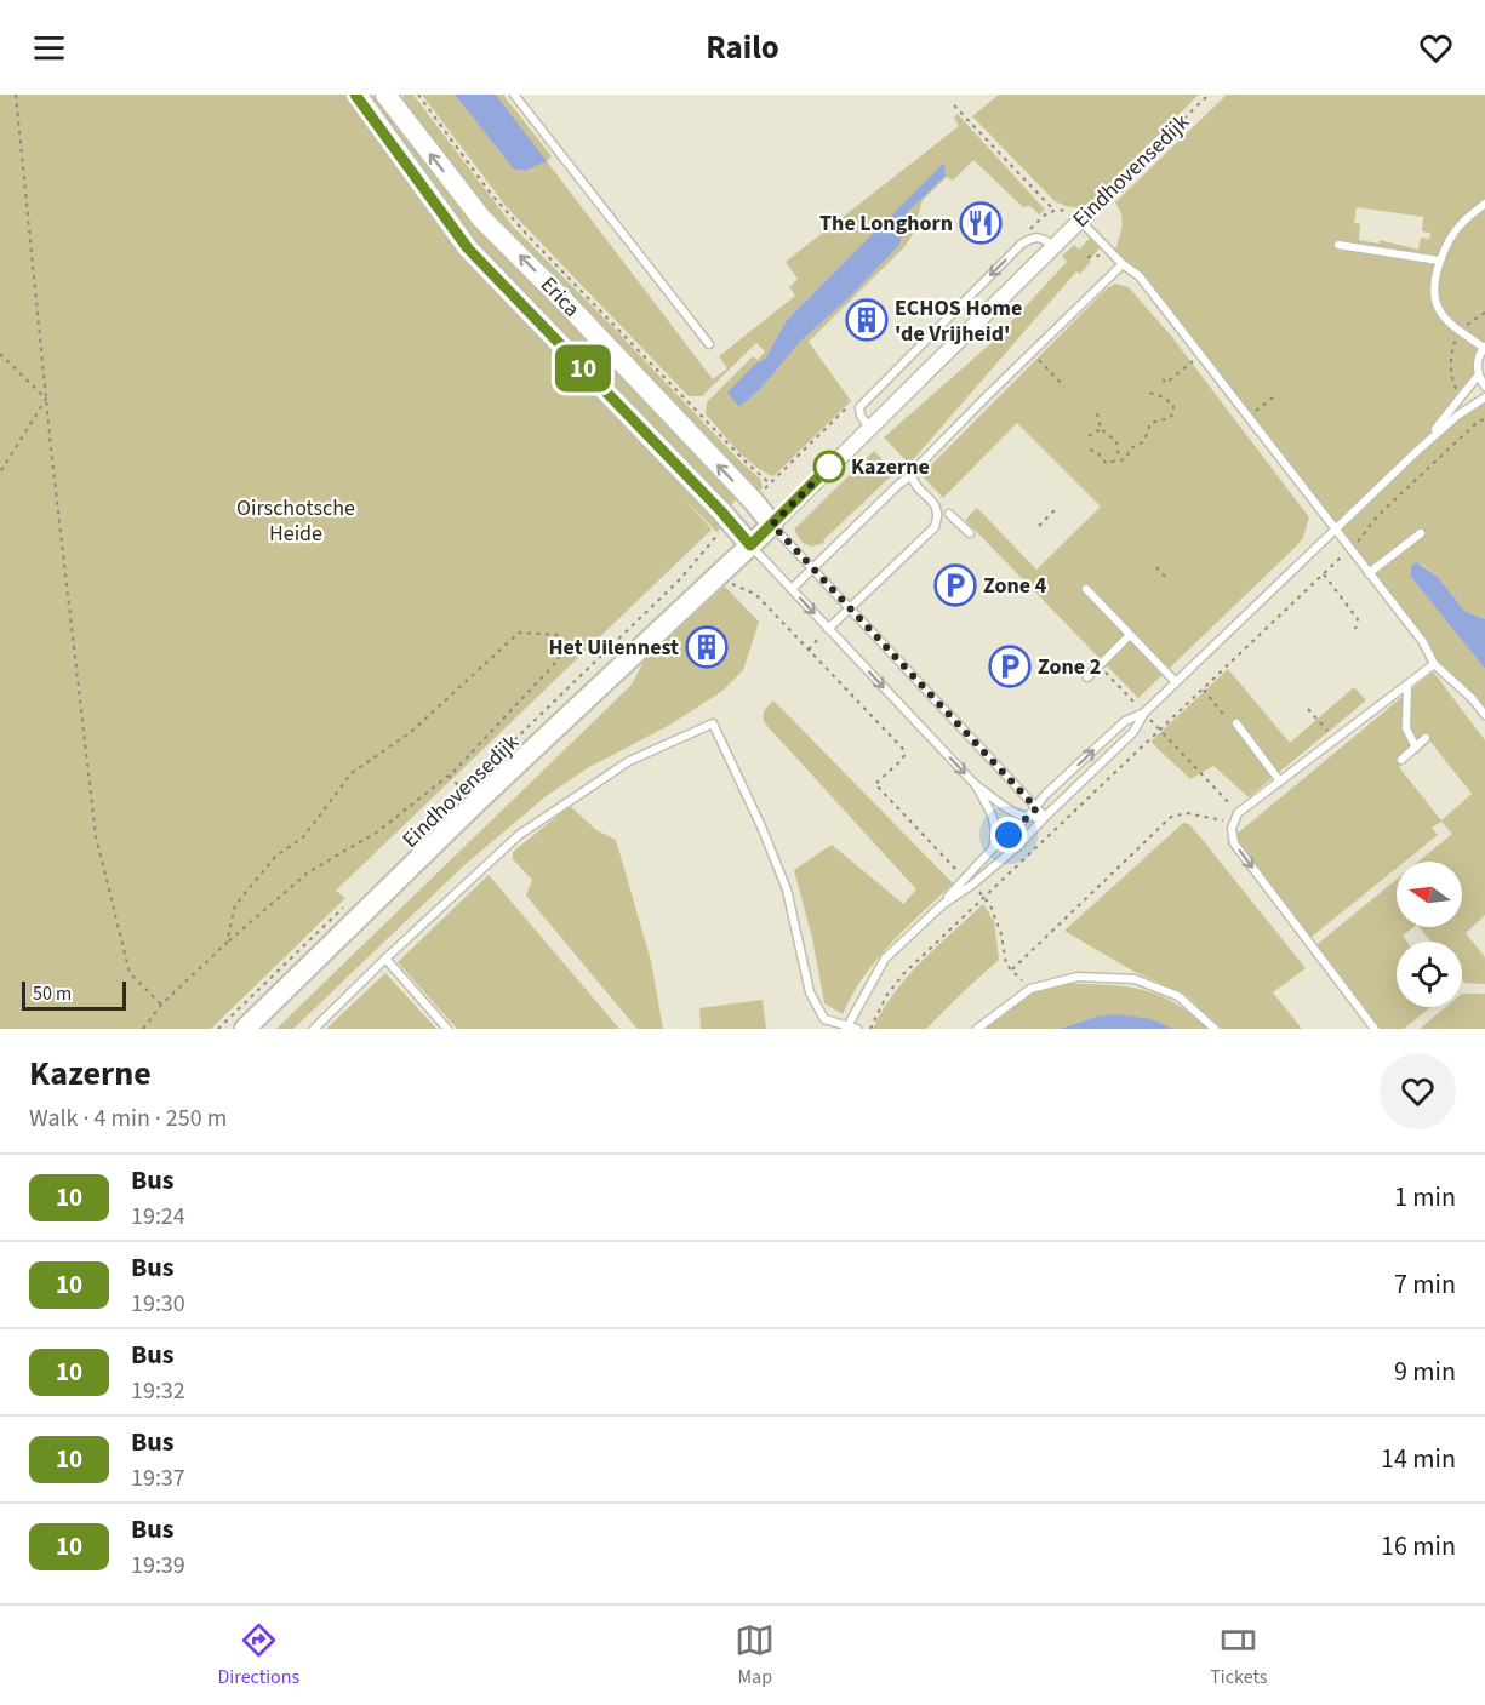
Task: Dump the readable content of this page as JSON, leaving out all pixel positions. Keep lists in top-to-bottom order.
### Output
{
  "streets": {
    "street": ["Eindhovensedijk", "Erica"]
  },
  "crossings": [
    ["Eindhovensedijk", "Erica"]
  ],
  "parks": ["Oirschotsche Heide"],
  "places": {
    "restaurant": ["The Longhorn"],
    "building": ["ECHOS Home 'de Vrijheid'", "Het Uilennest"],
    "other": ["Kazerne"],
    "parking": ["Zone 4", "Zone 2"]
  },
  "lines": ["bus line 10"],
  "scale_bar": "50 m",
  "north": "left",
  "page": {
    "header": "Railo",
    "on_map": "10",
    "scale": "50 m",
    "heading": ["Kazerne", "Walk · 4 min · 250 m"],
    "list": [
      {
        "mark": "10",
        "name": "Bus",
        "note": "19:24",
        "value": "1 min"
      },
      {
        "mark": "10",
        "name": "Bus",
        "note": "19:30",
        "value": "7 min"
      },
      {
        "mark": "10",
        "name": "Bus",
        "note": "19:32",
        "value": "9 min"
      },
      {
        "mark": "10",
        "name": "Bus",
        "note": "19:37",
        "value": "14 min"
      },
      {
        "mark": "10",
        "name": "Bus",
        "note": "19:39",
        "value": "16 min"
      }
    ],
    "tabs": ["Directions", "Map", "Tickets"]
  }
}
